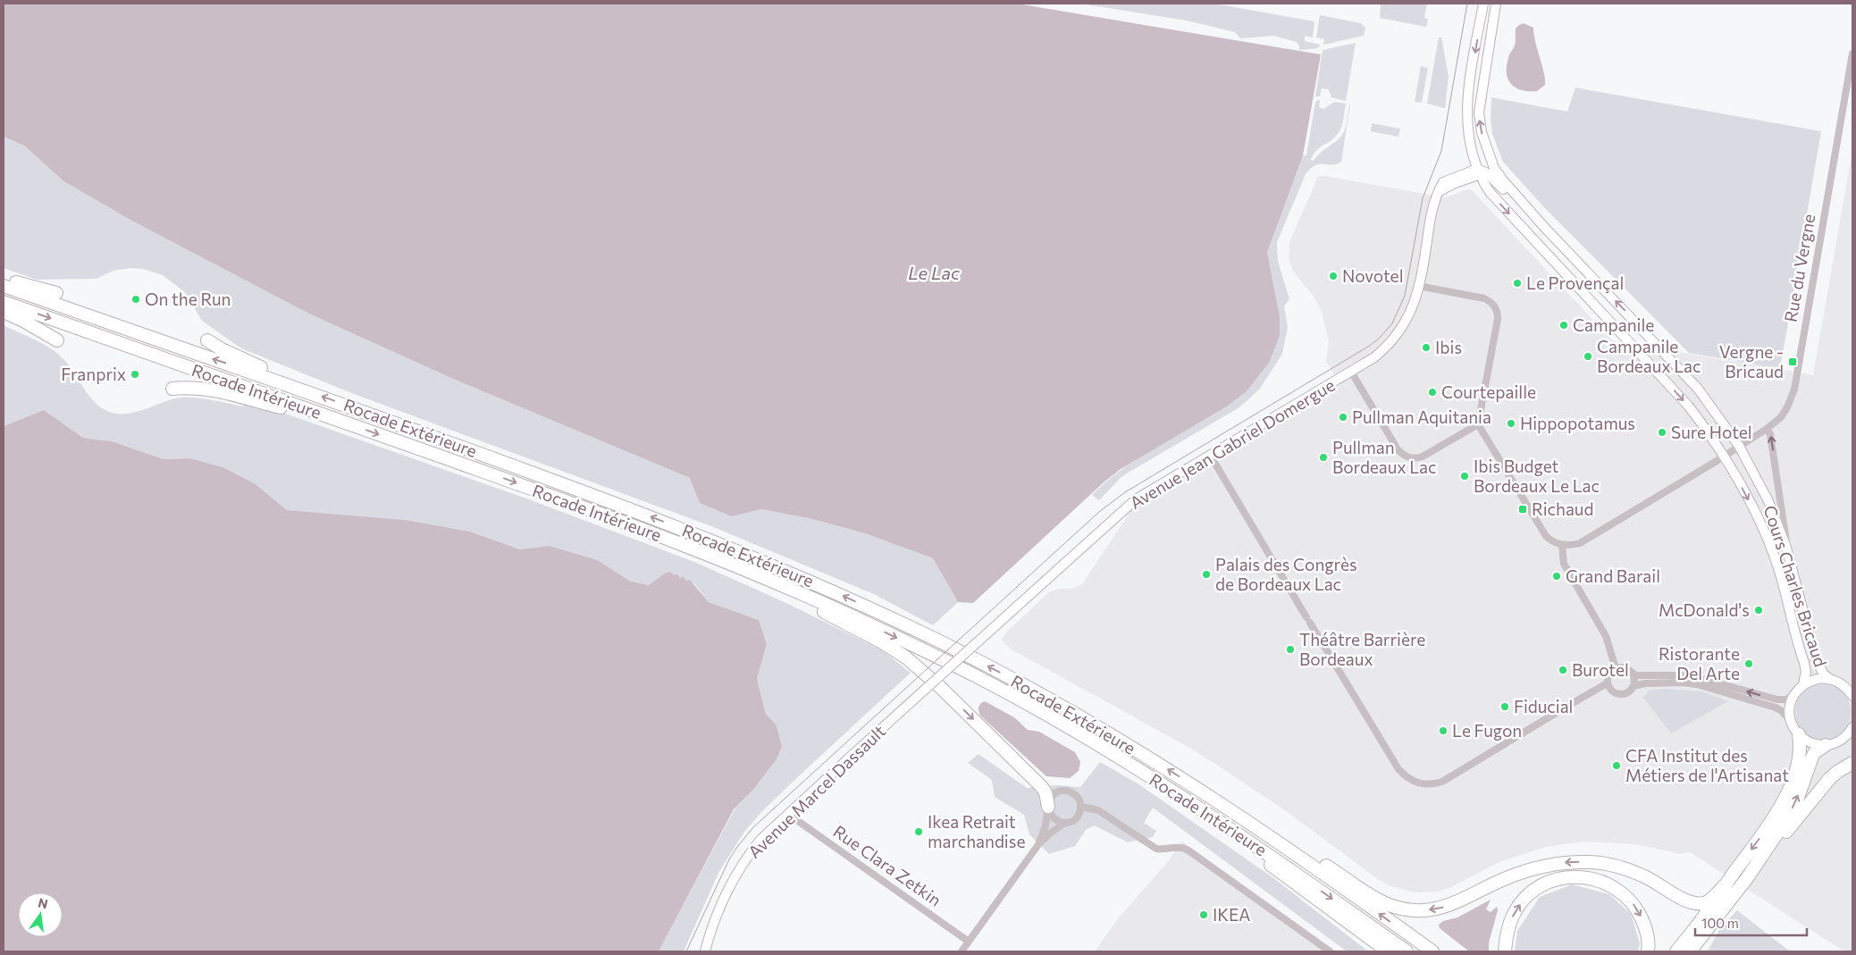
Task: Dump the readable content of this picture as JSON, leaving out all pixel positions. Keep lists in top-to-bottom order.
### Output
{
  "streets": {
    "highway": ["Rocade Intérieure", "Rocade Extérieure"],
    "main road": ["Avenue Jean Gabriel Domergue", "Cours Charles Bricaud", "Avenue Marcel Dassault"],
    "street": ["Rue du Vergne", "Rue Clara Zetkin"]
  },
  "crossings": [
    ["Rue du Vergne", "Cours Charles Bricaud"],
    ["Avenue Jean Gabriel Domergue", "Cours Charles Bricaud"],
    ["Avenue Jean Gabriel Domergue", "Avenue Marcel Dassault"],
    ["Avenue Marcel Dassault", "Rue Clara Zetkin"]
  ],
  "water": ["Le Lac"],
  "places": {
    "other": [
      "Novotel",
      "Le Provençal",
      "On the Run",
      "Campanile",
      "Ibis",
      "Campanile Bordeaux Lac",
      "Franprix",
      "Courtepaille",
      "Pullman Aquitania",
      "Hippopotamus",
      "Sure Hotel",
      "Pullman Bordeaux Lac",
      "Ibis Budget Bordeaux Le Lac",
      "Palais des Congrès de Bordeaux Lac",
      "Grand Barail",
      "McDonald's",
      "Théâtre Barrière Bordeaux",
      "Ristorante Del Arte",
      "Burotel",
      "Fiducial",
      "Le Fugon",
      "CFA Institut des Métiers de l'Artisanat",
      "Ikea Retrait marchandise",
      "IKEA"
    ],
    "transit": ["Vergne - Bricaud", "Richaud"]
  },
  "scale_bar": "100 m",
  "north": "top"
}
